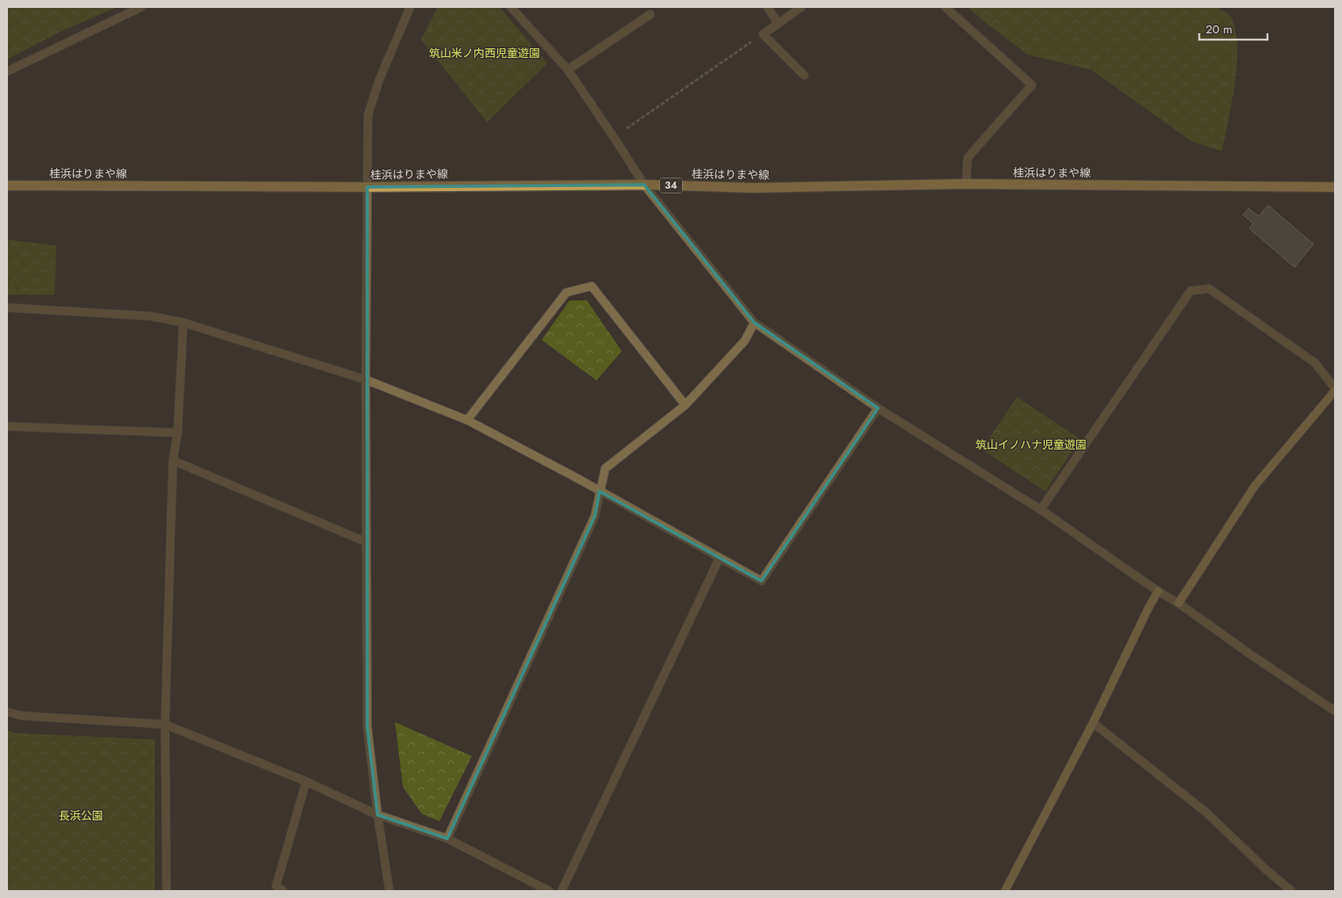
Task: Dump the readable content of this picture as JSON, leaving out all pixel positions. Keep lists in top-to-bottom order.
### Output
{
  "streets": {
    "main road": ["桂浜はりまや線", "34"]
  },
  "parks": ["筑山米ノ内西児童遊園", "筑山イノハナ児童遊園", "長浜公園"],
  "scale_bar": "20 m"
}
